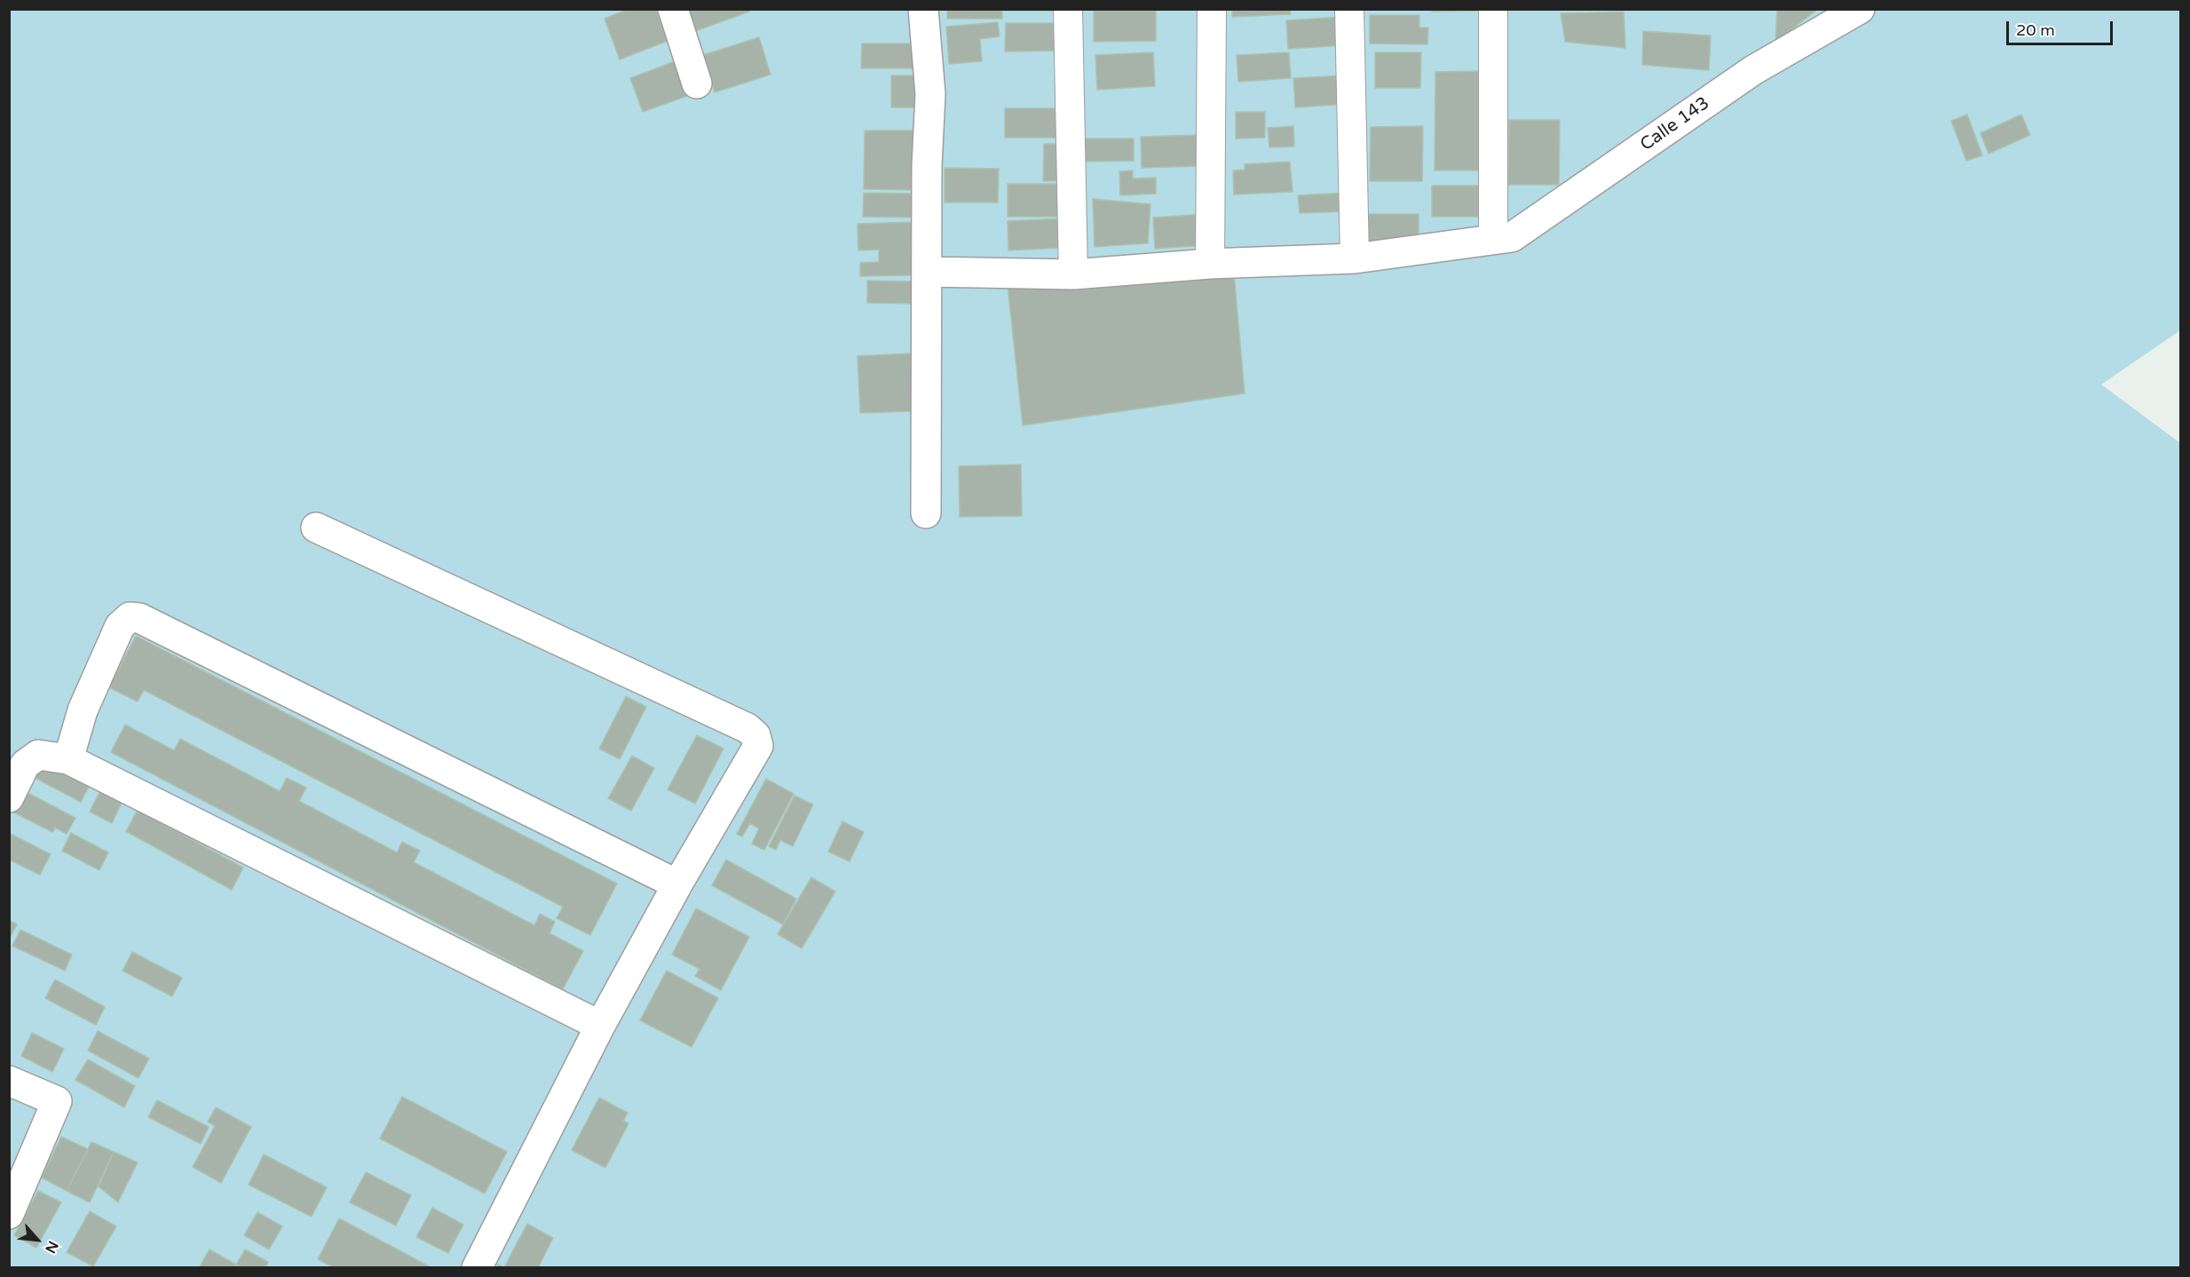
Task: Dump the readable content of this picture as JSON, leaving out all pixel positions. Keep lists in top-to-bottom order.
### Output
{
  "streets": {
    "street": ["Calle 143"]
  },
  "scale_bar": "20 m",
  "north": "bottom right"
}
